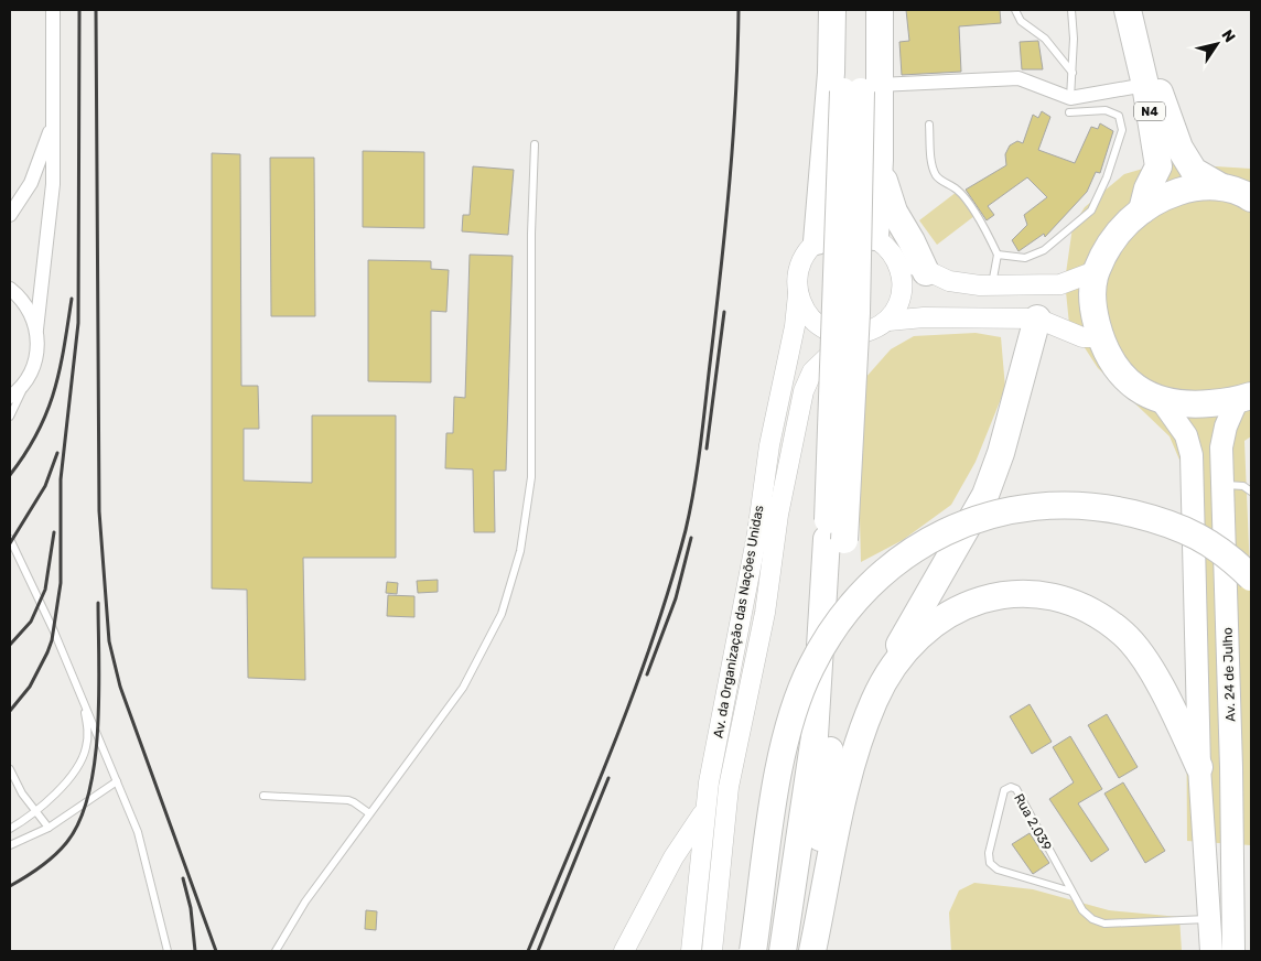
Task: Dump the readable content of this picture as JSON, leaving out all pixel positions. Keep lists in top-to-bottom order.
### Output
{
  "streets": {
    "highway": ["N4"],
    "main road": ["Av. da Organização das Nações Unidas", "Av. 24 de Julho"],
    "lane": ["Rua 2.039"]
  },
  "north": "top right"
}
